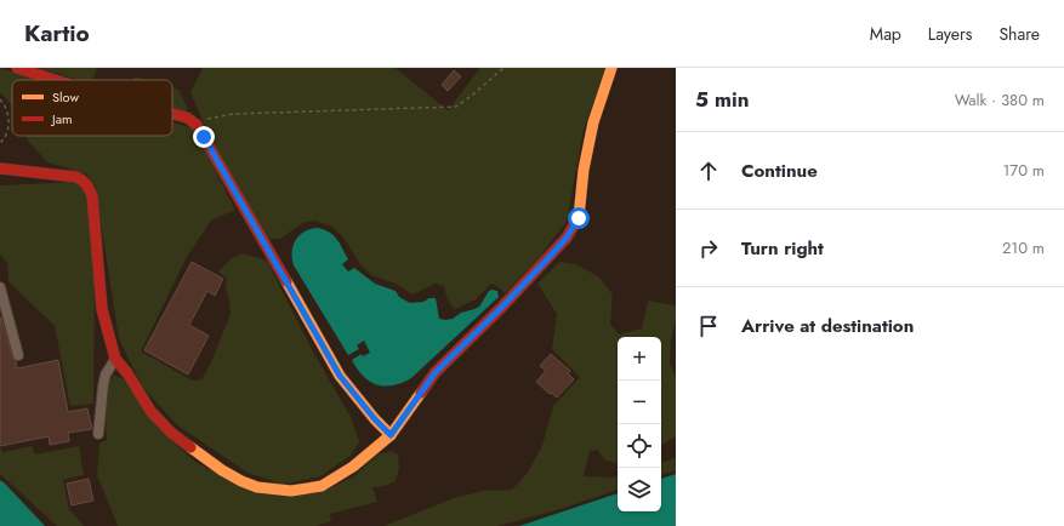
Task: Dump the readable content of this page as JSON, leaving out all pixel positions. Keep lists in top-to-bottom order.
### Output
{
  "legend": ["Slow", "Jam"],
  "page": {
    "header": "Kartio",
    "nav": ["Map", "Layers", "Share"],
    "heading": ["5 min", "Walk · 380 m"],
    "list": [
      ["Continue", "170 m"],
      ["Turn right", "210 m"],
      "Arrive at destination"
    ],
    "map_buttons": ["+", "−"]
  }
}
